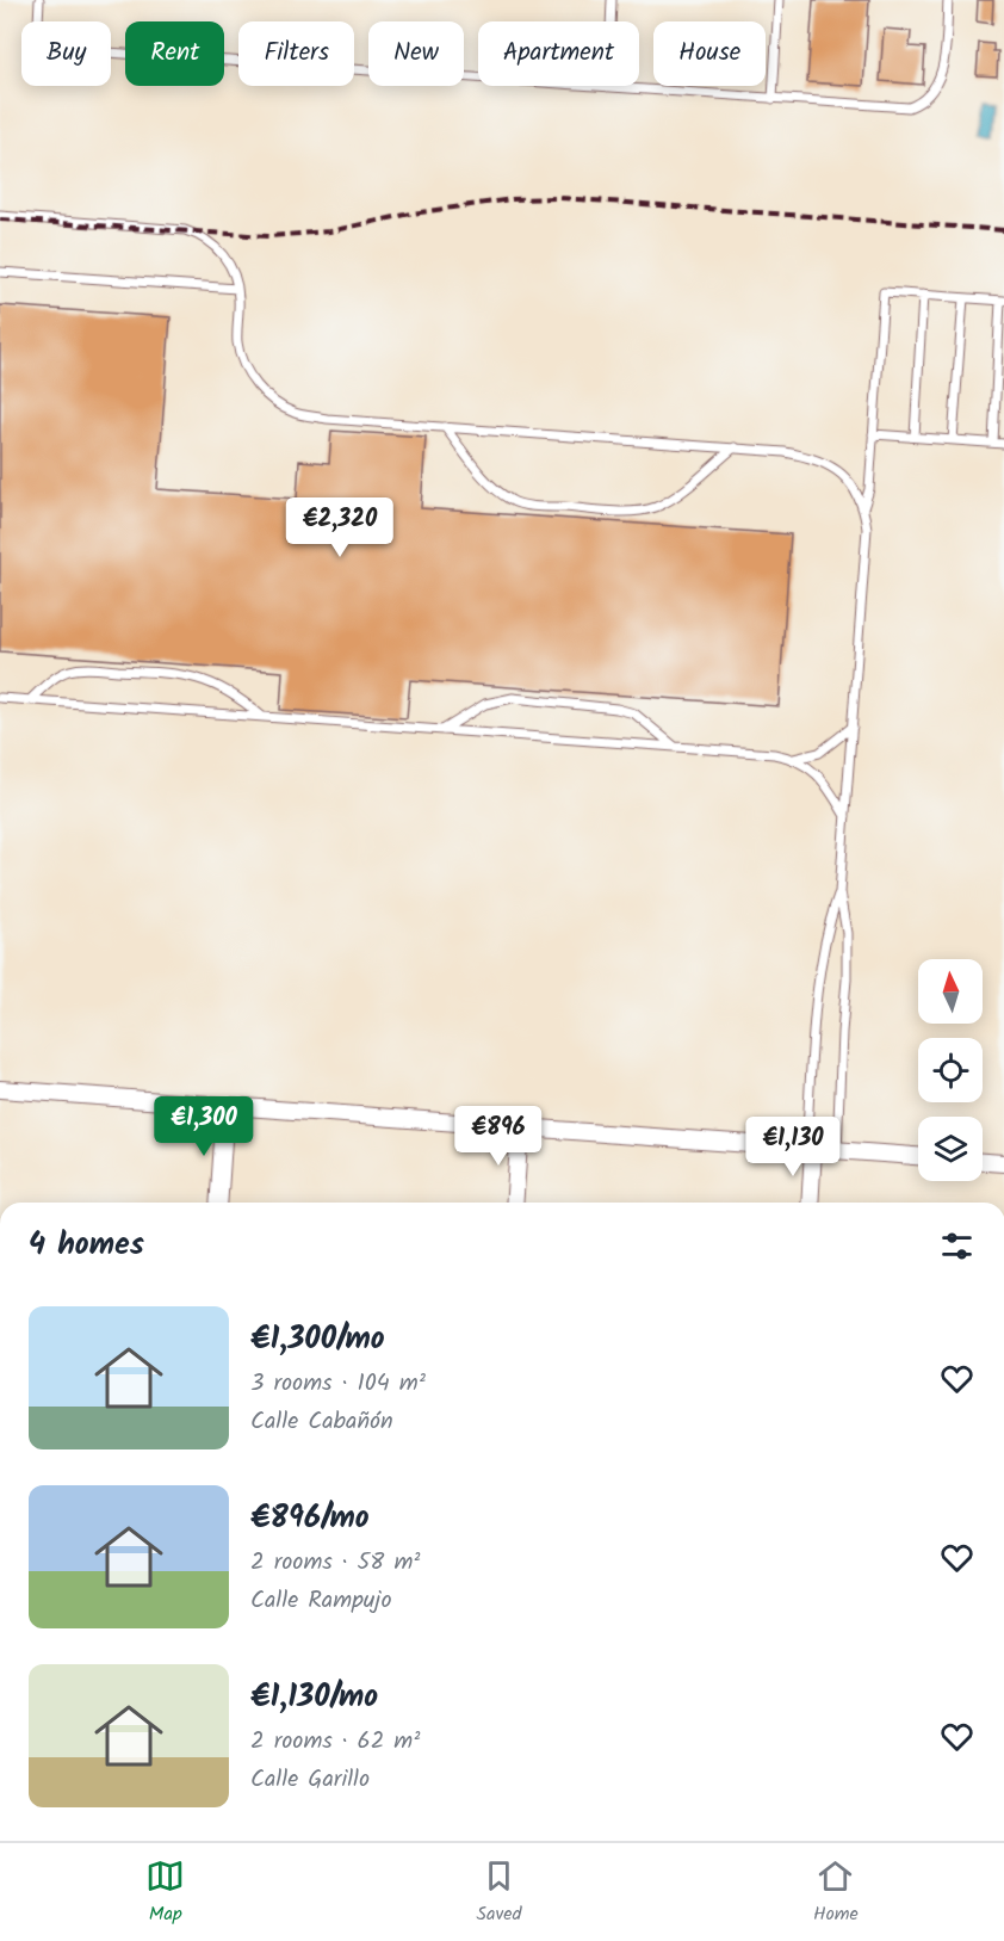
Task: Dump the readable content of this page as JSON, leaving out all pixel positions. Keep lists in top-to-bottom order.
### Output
{
  "north": "top",
  "page": {
    "chip": [
      "Buy",
      "Rent",
      "Filters",
      "New",
      "Apartment",
      "House"
    ],
    "price": [
      "€2,320",
      "€1,300",
      "€896",
      "€1,130"
    ],
    "heading": "4 homes",
    "list": [
      {
        "name": "€1,300/mo",
        "note": "3 rooms · 104 m² · Calle Cabañón"
      },
      {
        "name": "€896/mo",
        "note": "2 rooms · 58 m² · Calle Rampujo"
      },
      {
        "name": "€1,130/mo",
        "note": "2 rooms · 62 m² · Calle Garillo"
      }
    ],
    "tabs": ["Map", "Saved", "Home"]
  }
}
